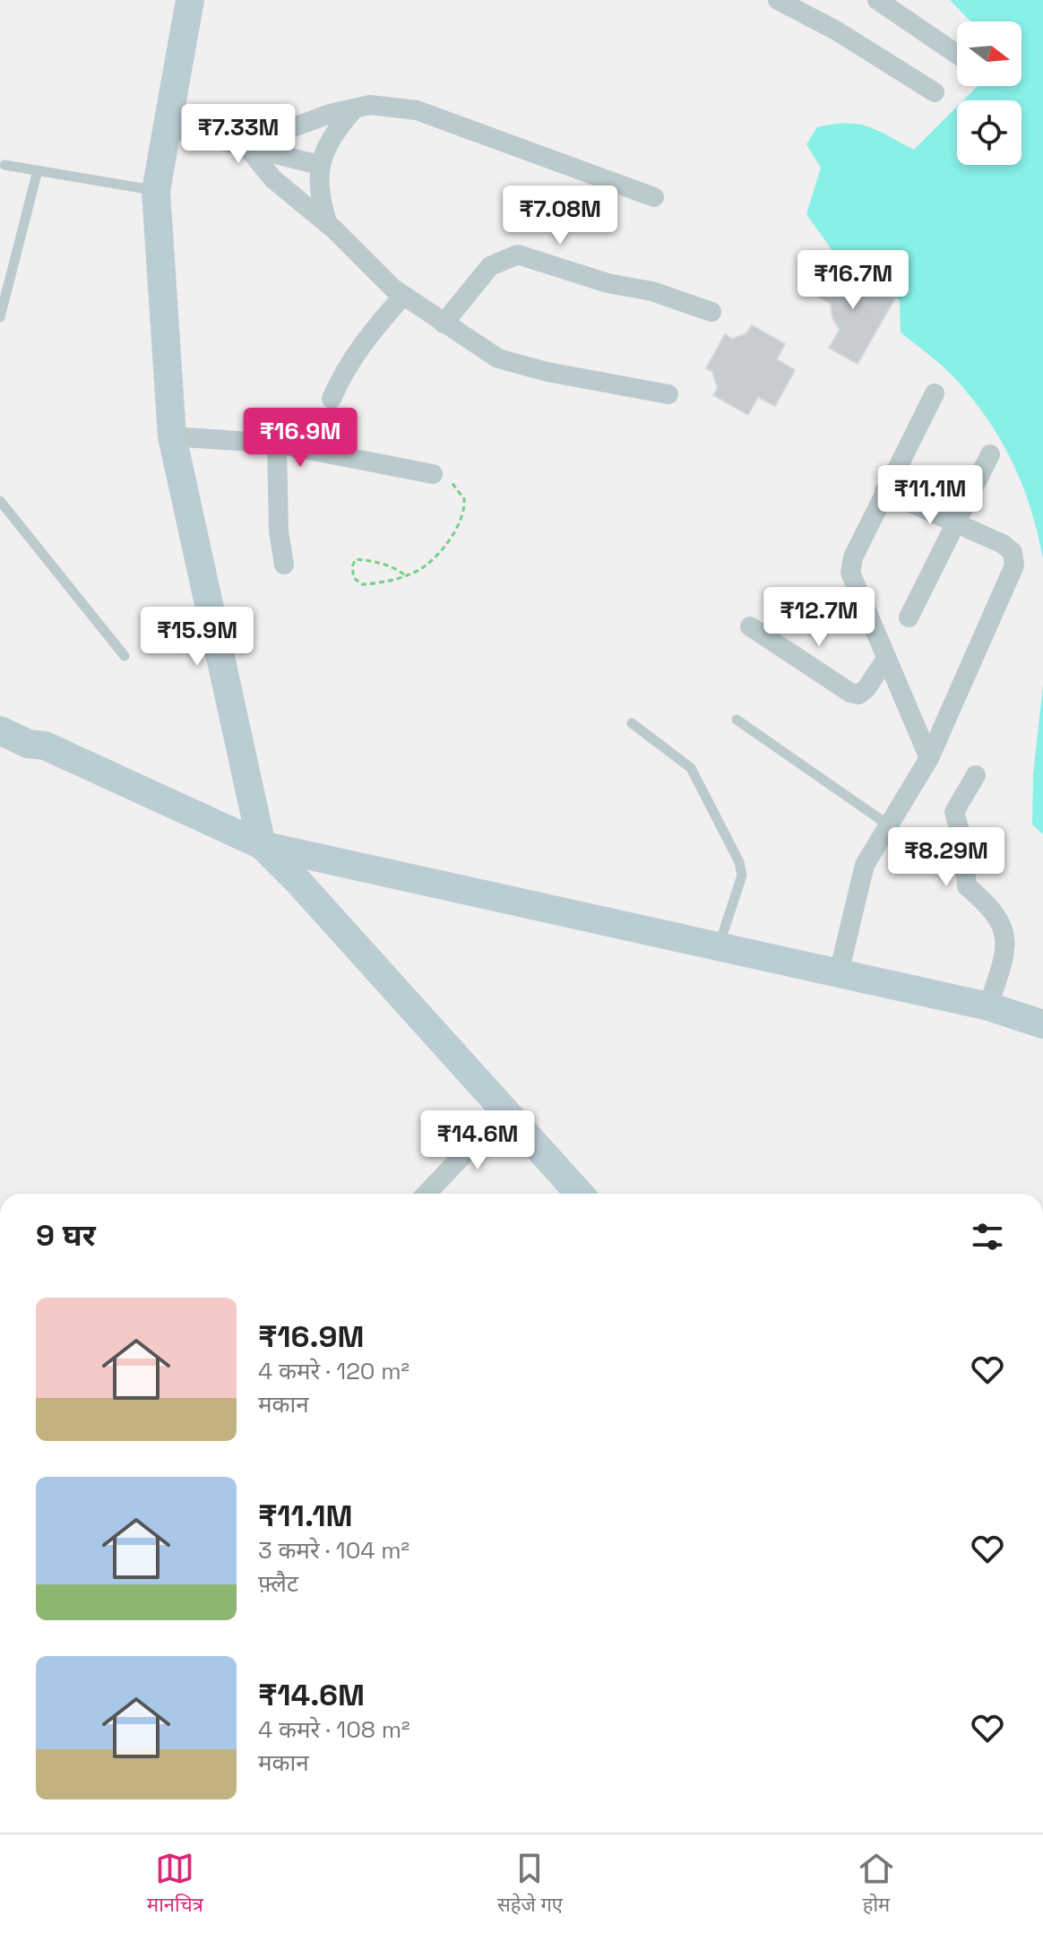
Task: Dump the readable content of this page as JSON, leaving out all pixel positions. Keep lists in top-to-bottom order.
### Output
{
  "north": "right",
  "page": {
    "price": [
      "₹7.33M",
      "₹7.08M",
      "₹16.7M",
      "₹16.9M",
      "₹11.1M",
      "₹12.7M",
      "₹15.9M",
      "₹8.29M",
      "₹14.6M"
    ],
    "heading": "9 घर",
    "list": [
      {
        "name": "₹16.9M",
        "note": "4 कमरे · 120 m² · मकान"
      },
      {
        "name": "₹11.1M",
        "note": "3 कमरे · 104 m² · फ़्लैट"
      },
      {
        "name": "₹14.6M",
        "note": "4 कमरे · 108 m² · मकान"
      }
    ],
    "tabs": ["मानचित्र", "सहेजे गए", "होम"]
  }
}
